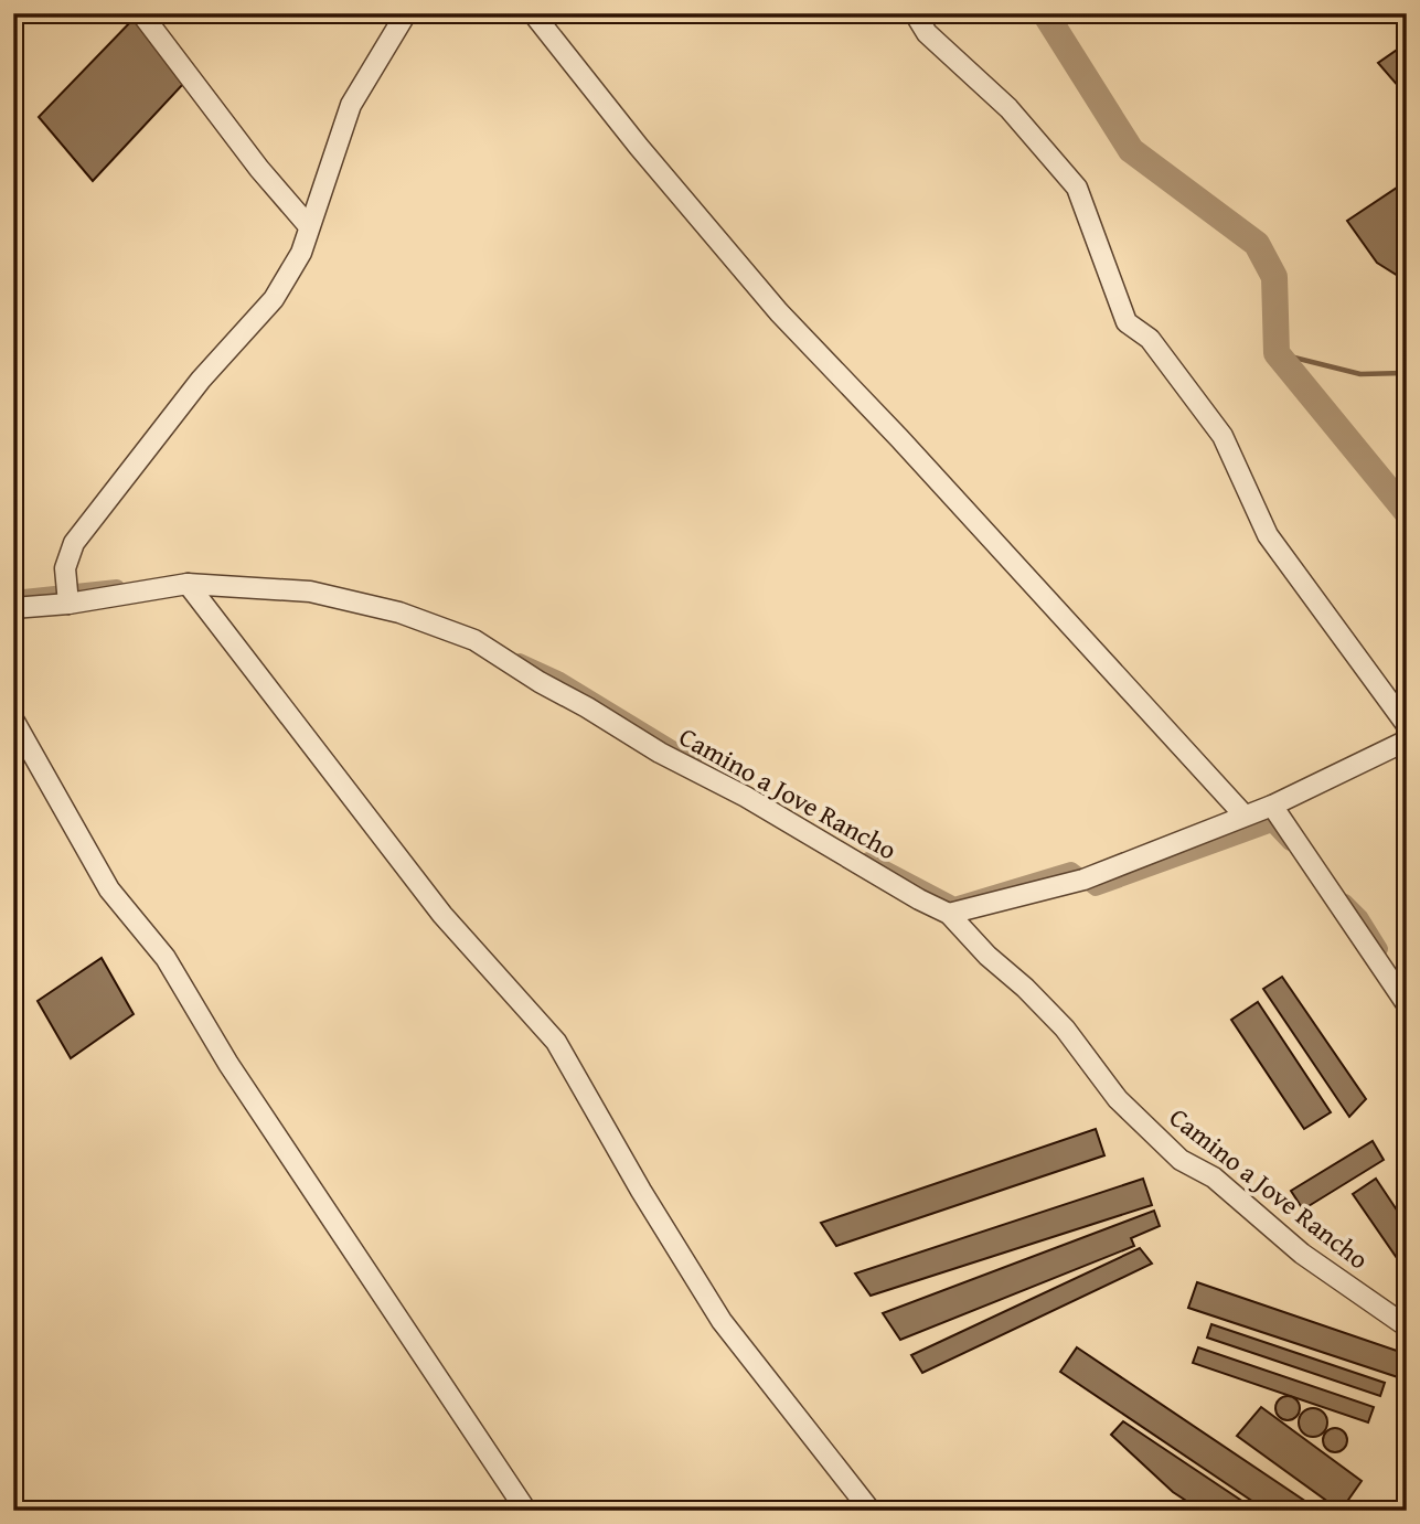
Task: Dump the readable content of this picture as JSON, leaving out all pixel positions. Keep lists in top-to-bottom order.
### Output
{
  "streets": {
    "street": ["Camino a Jove Rancho"]
  }
}
